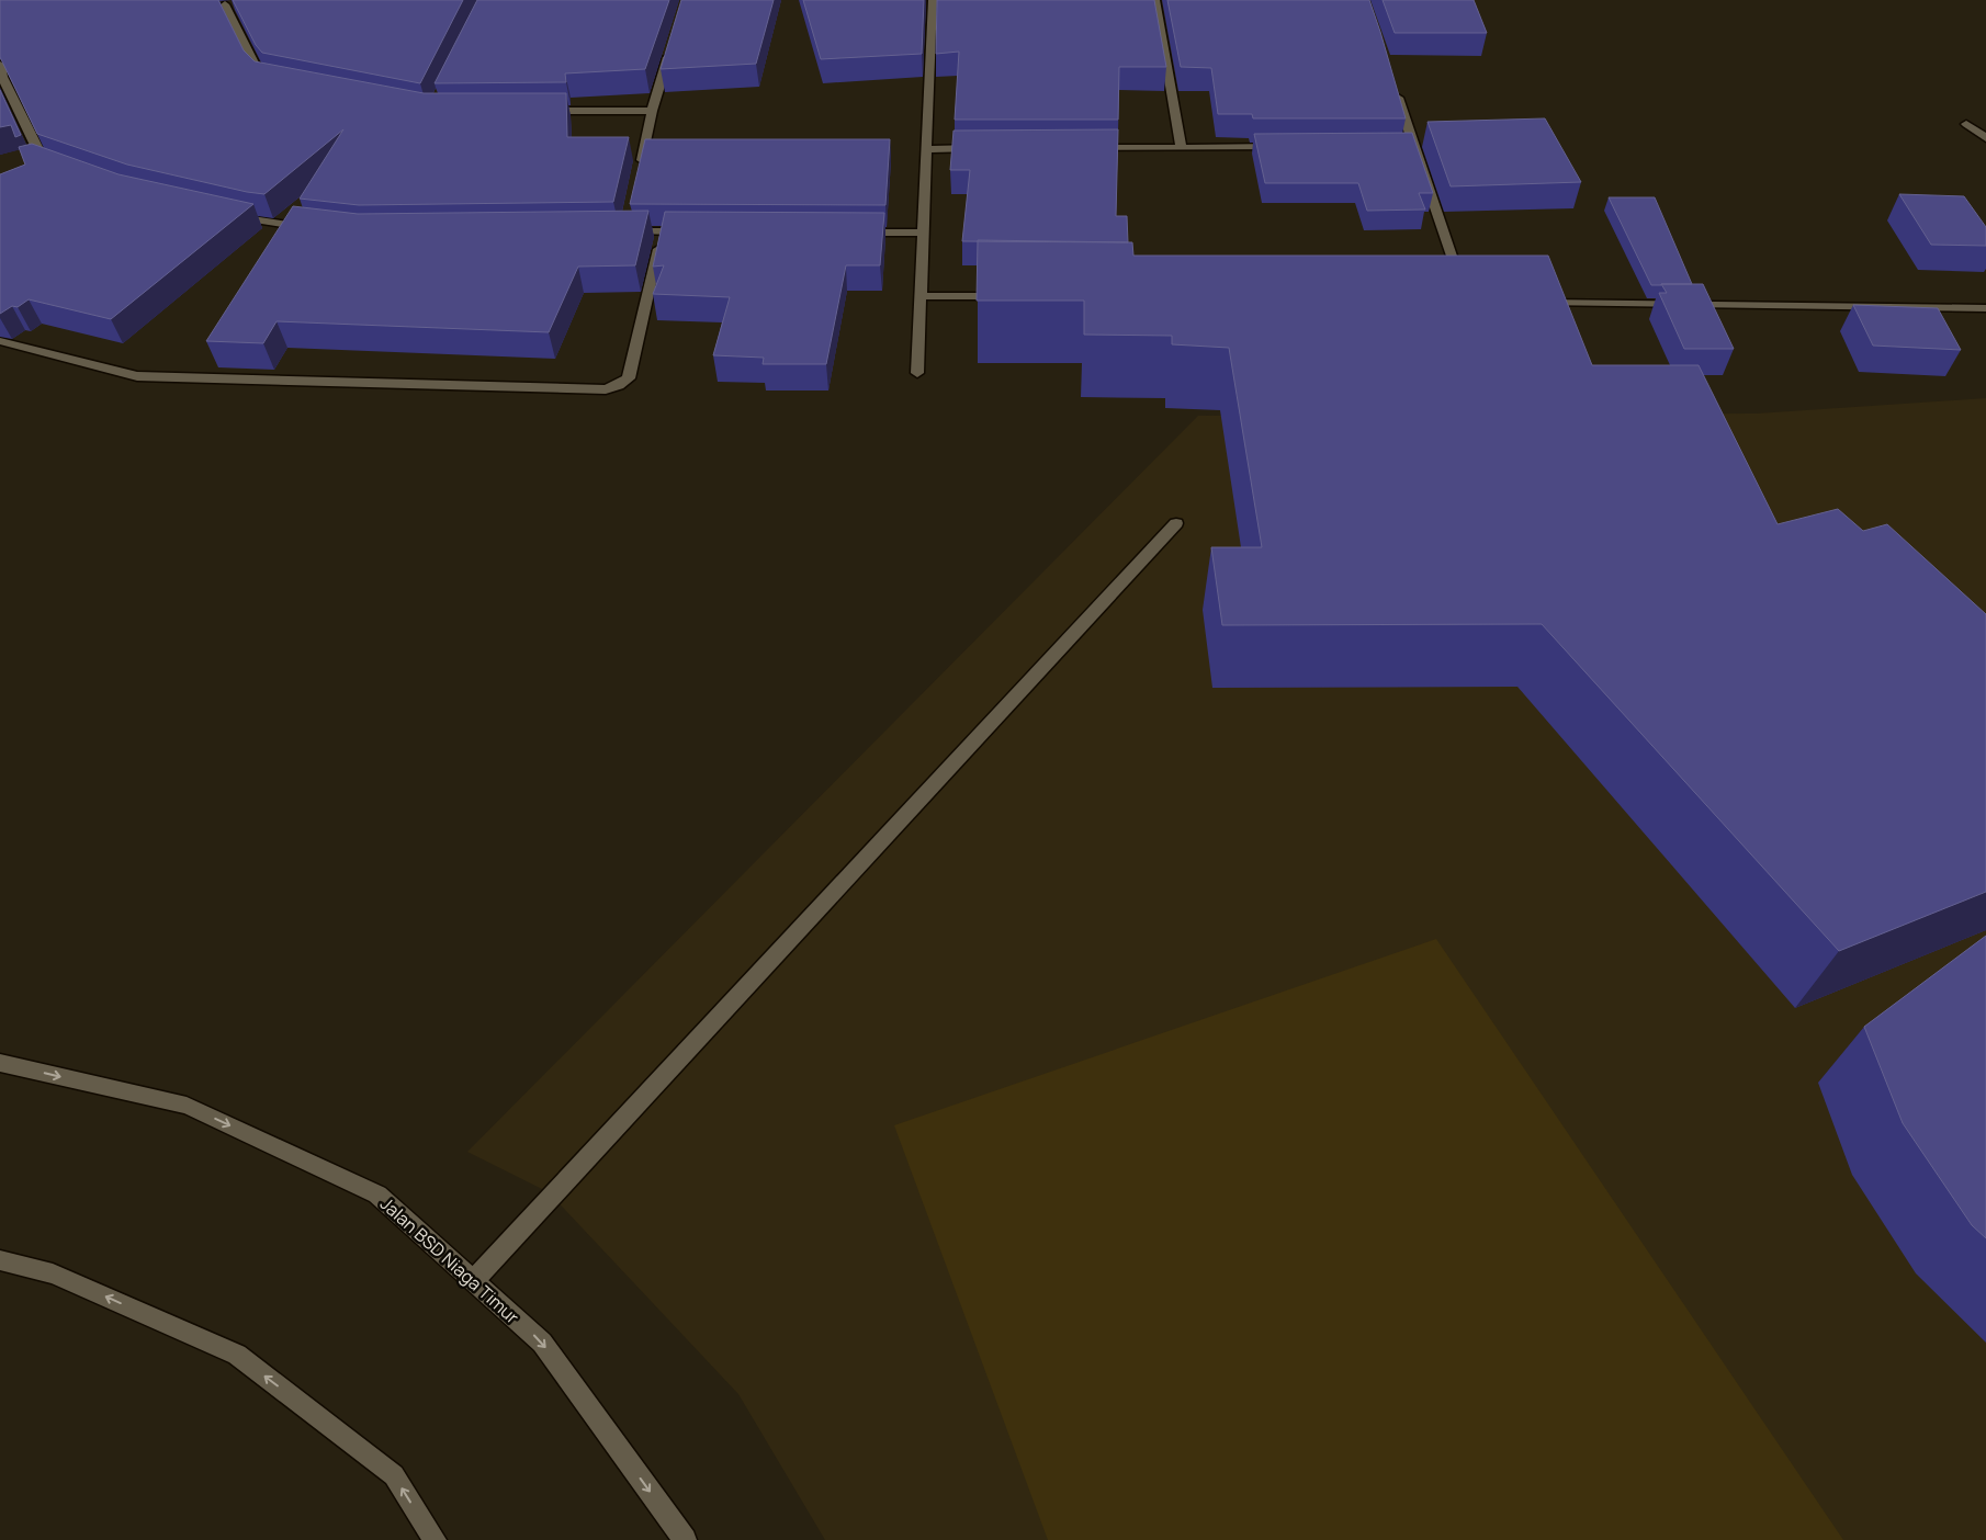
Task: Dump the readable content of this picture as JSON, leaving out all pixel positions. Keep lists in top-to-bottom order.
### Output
{
  "streets": {
    "street": ["Jalan BSD Niaga Timur"]
  },
  "one_way": ["Jalan BSD Niaga Timur"]
}
